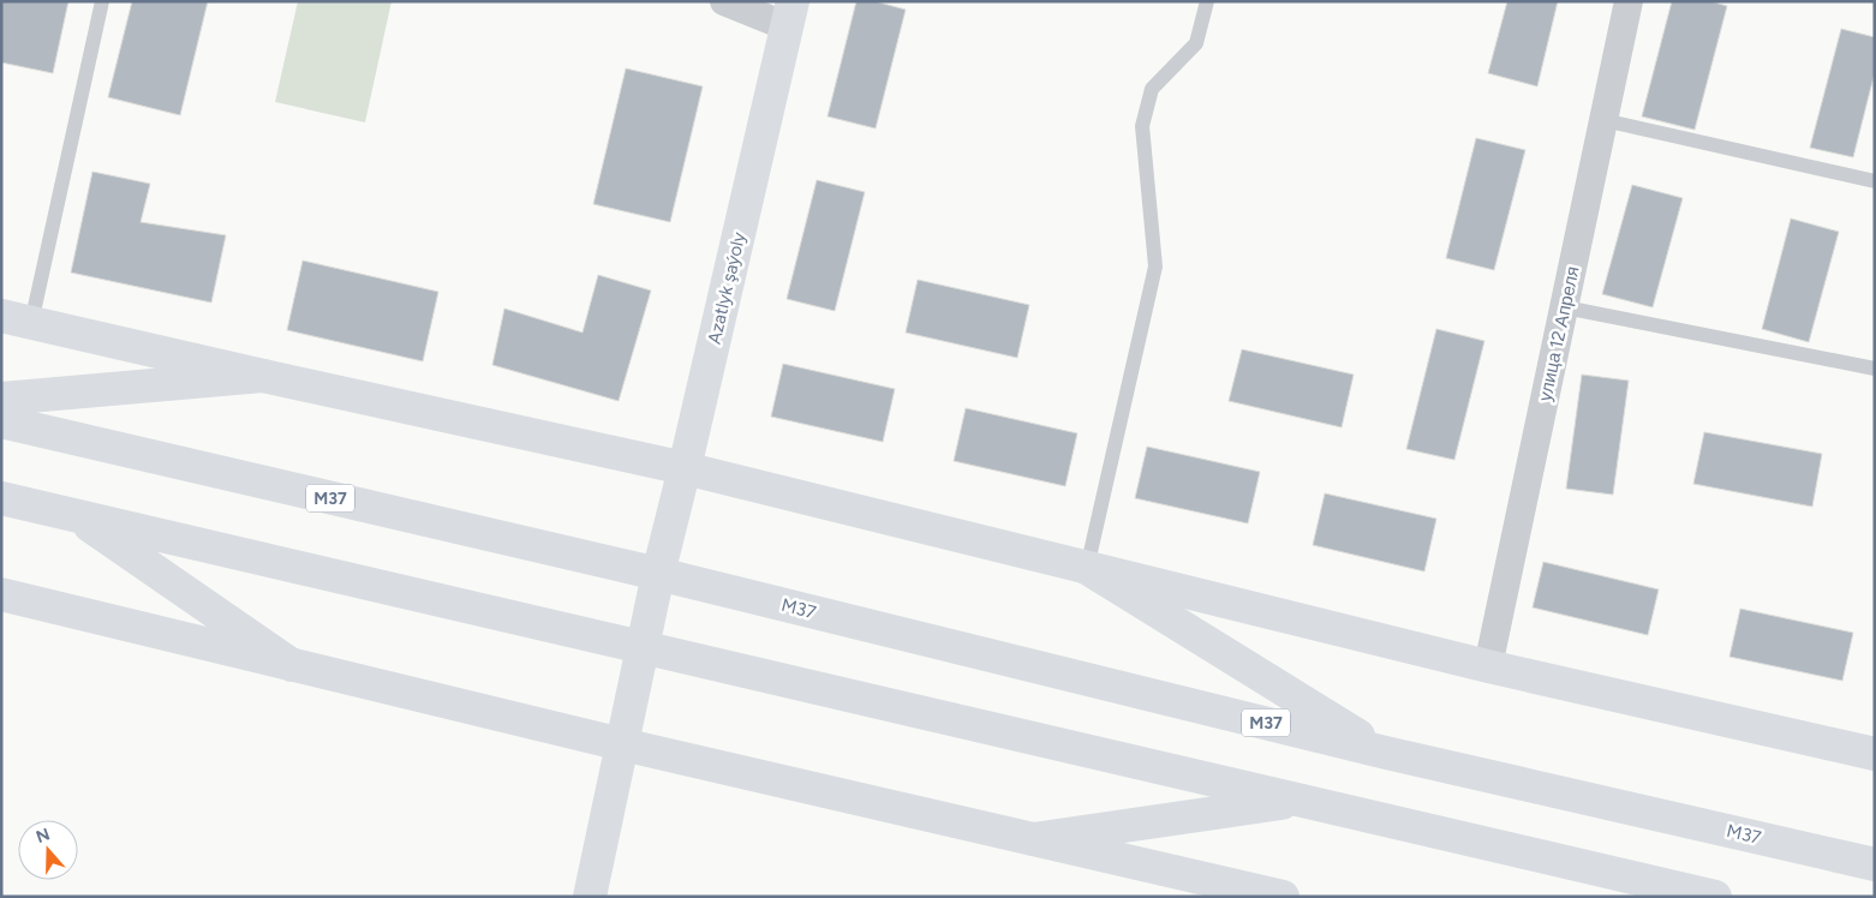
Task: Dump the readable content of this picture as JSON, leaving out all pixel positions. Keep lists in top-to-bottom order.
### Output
{
  "streets": {
    "main road": ["Azatlyk şaýoly", "M37"],
    "street": ["улица 12 Апреля"]
  },
  "crossings": [
    ["Azatlyk şaýoly", "M37"]
  ],
  "north": "top"
}
